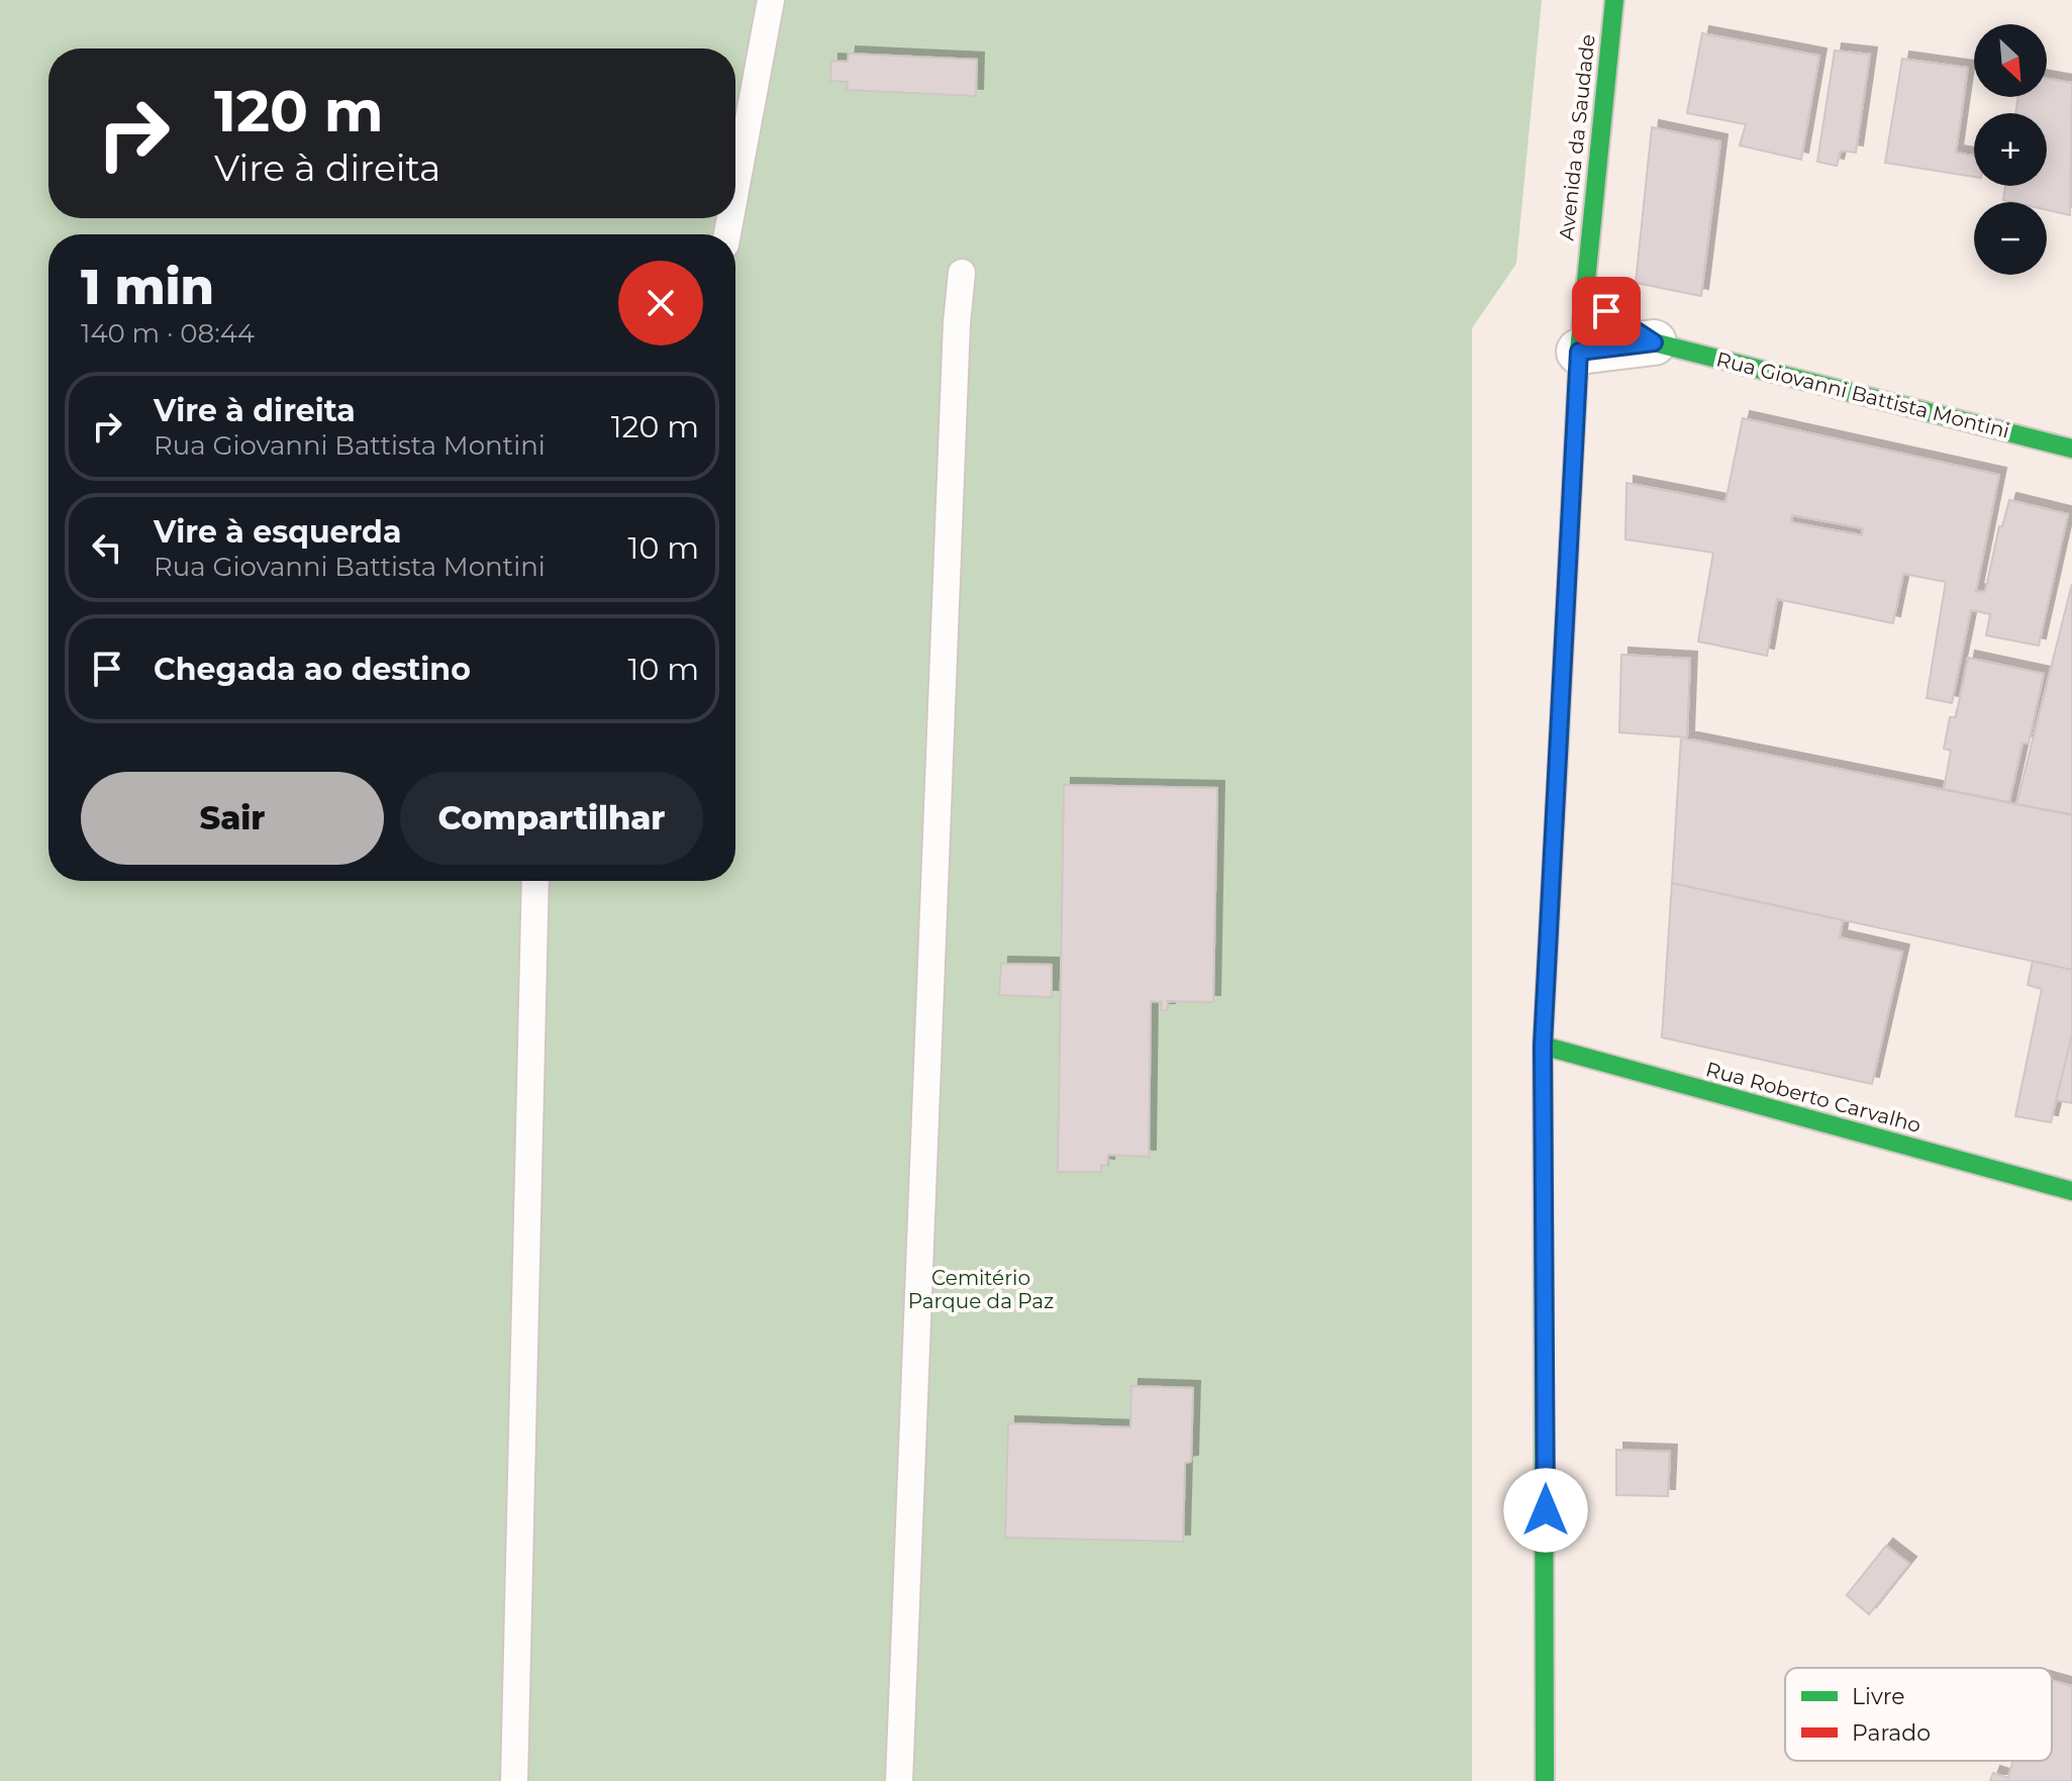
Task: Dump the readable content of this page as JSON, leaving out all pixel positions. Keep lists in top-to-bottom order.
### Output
{
  "streets": {
    "street": ["Avenida da Saudade", "Rua Giovanni Battista Montini", "Rua Roberto Carvalho"]
  },
  "crossings": [
    ["Avenida da Saudade", "Rua Giovanni Battista Montini"],
    ["Avenida da Saudade", "Rua Roberto Carvalho"]
  ],
  "parks": ["Cemitério Parque da Paz"],
  "legend": ["Livre", "Parado"],
  "north": "bottom right",
  "page": {
    "map_buttons": ["+", "−"],
    "turn": ["120 m", "Vire à direita"],
    "heading": ["1 min", "140 m · 08:44"],
    "list": [
      {
        "name": "Vire à direita",
        "note": "Rua Giovanni Battista Montini",
        "value": "120 m"
      },
      {
        "name": "Vire à esquerda",
        "note": "Rua Giovanni Battista Montini",
        "value": "10 m"
      },
      {
        "name": "Chegada ao destino",
        "value": "10 m"
      }
    ],
    "buttons": ["Sair", "Compartilhar"]
  }
}
